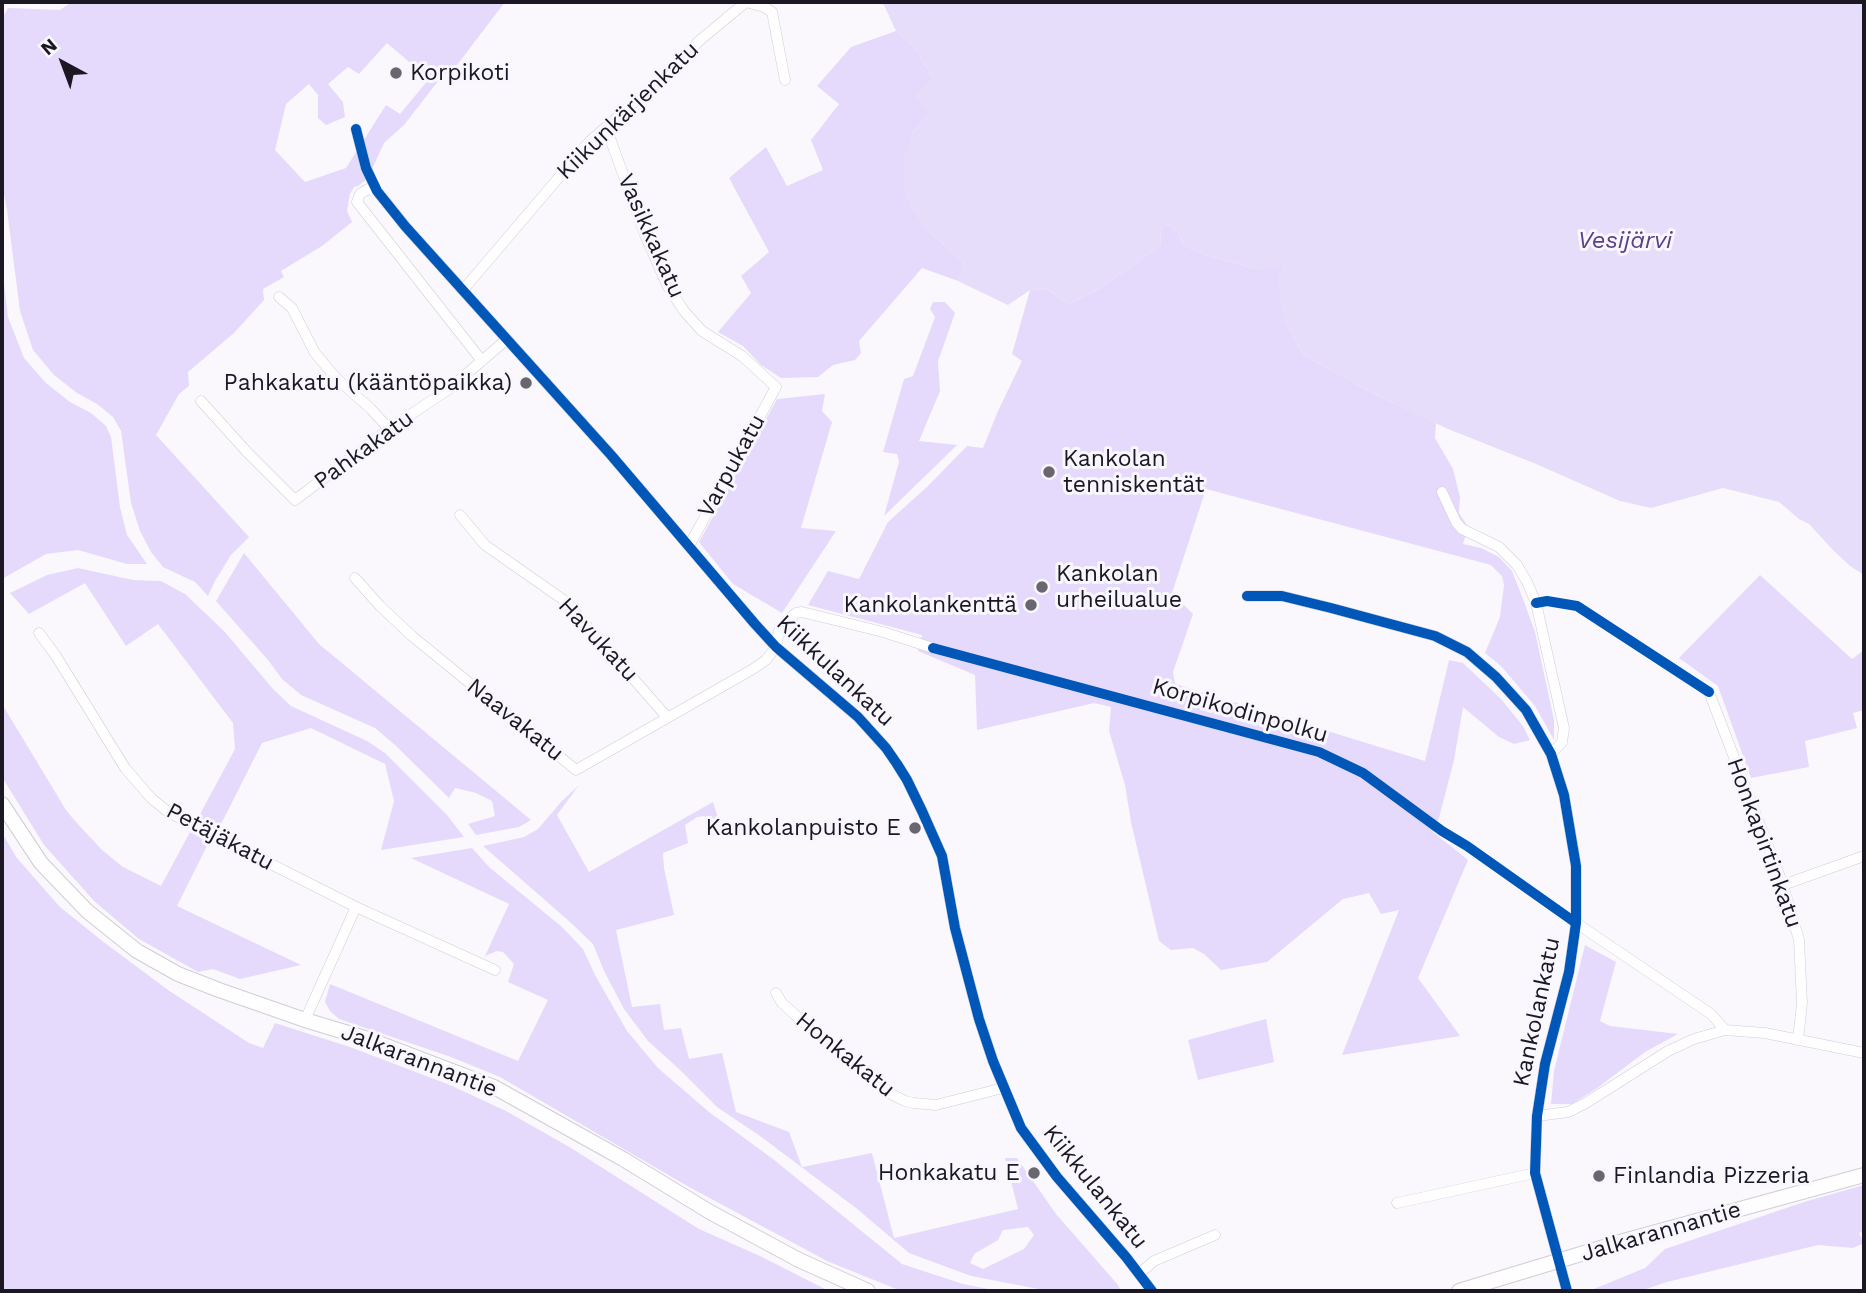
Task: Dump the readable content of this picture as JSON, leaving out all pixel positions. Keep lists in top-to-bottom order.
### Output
{
  "streets": {
    "main road": ["Jalkarannantie"],
    "street": [
      "Kiikunkärjenkatu",
      "Vasikkakatu",
      "Pahkakatu",
      "Varpukatu",
      "Havukatu",
      "Kiikkulankatu",
      "Naavakatu",
      "Petäjäkatu",
      "Honkapirtinkatu",
      "Kankolankatu",
      "Honkakatu"
    ],
    "cycle path": ["Korpikodinpolku"]
  },
  "crossings": [
    ["Kiikunkärjenkatu", "Vasikkakatu"],
    ["Kiikunkärjenkatu", "Kiikkulankatu"],
    ["Vasikkakatu", "Varpukatu"],
    ["Pahkakatu", "Kiikkulankatu"],
    ["Varpukatu", "Kiikkulankatu"],
    ["Havukatu", "Naavakatu"],
    ["Kiikkulankatu", "Naavakatu"],
    ["Kiikkulankatu", "Honkakatu"],
    ["Kankolankatu", "Jalkarannantie"]
  ],
  "water": ["Vesijärvi"],
  "places": [
    "Korpikoti",
    "Pahkakatu (kääntöpaikka)",
    "Kankolan tenniskentät",
    "Kankolan urheilualue",
    "Kankolankenttä",
    "Kankolanpuisto E",
    "Honkakatu E",
    "Finlandia Pizzeria"
  ],
  "north": "top left"
}
